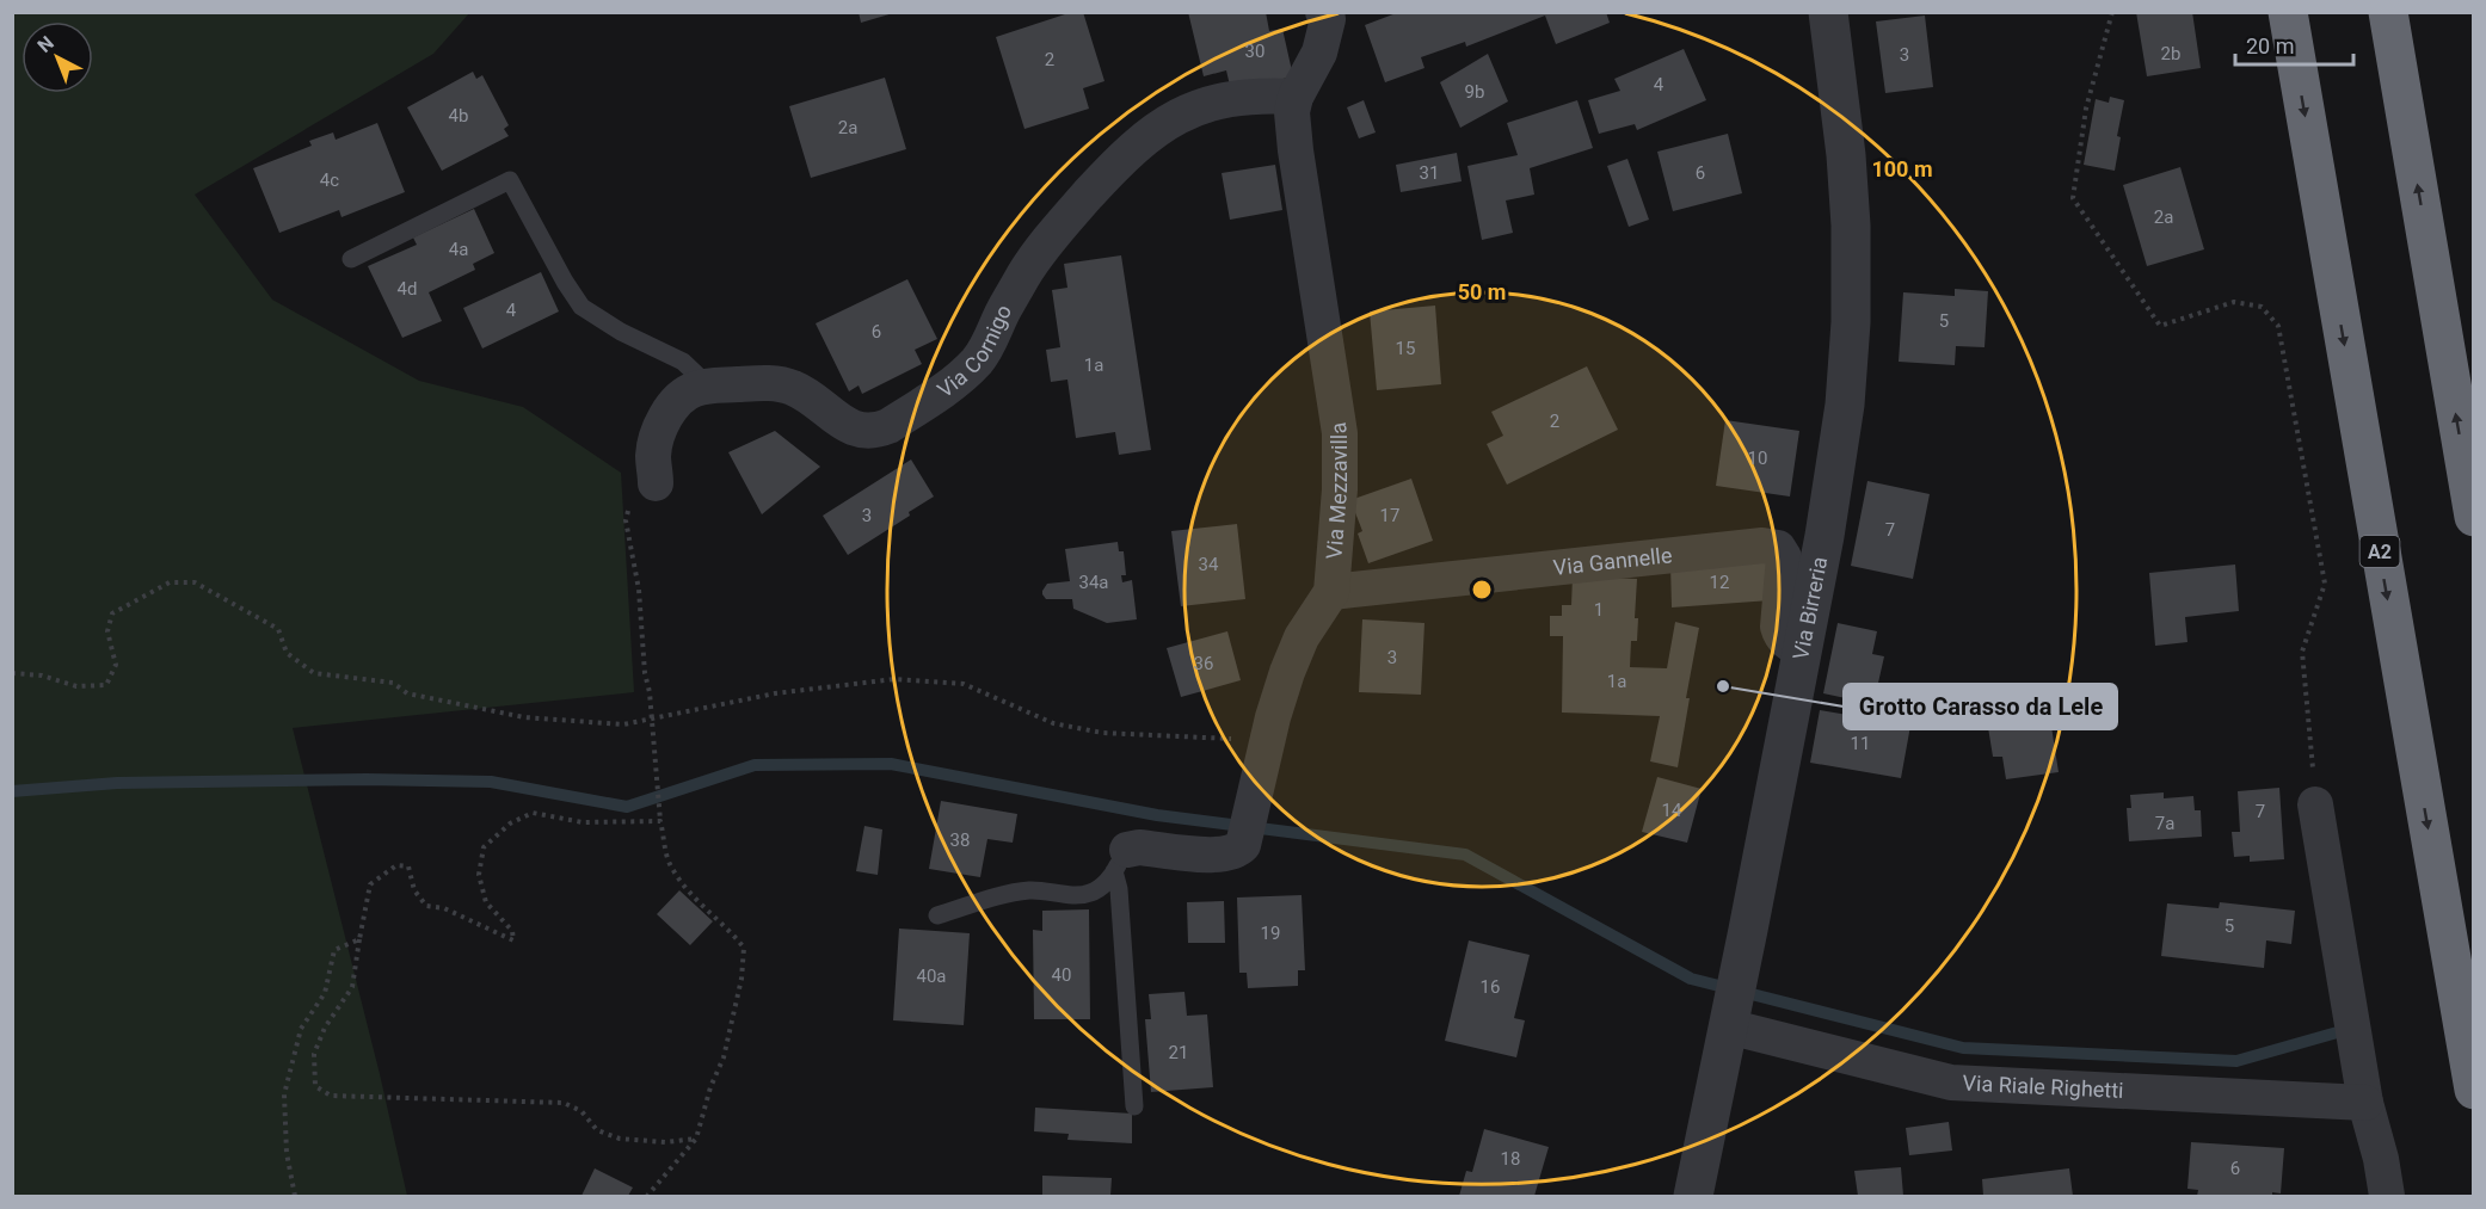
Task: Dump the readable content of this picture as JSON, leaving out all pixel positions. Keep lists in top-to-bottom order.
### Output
{
  "streets": {
    "highway": ["A2"],
    "street": [
      "Via Cornigo",
      "Via Mezzavilla",
      "Via Gannelle",
      "Via Birreria",
      "Via Riale Righetti"
    ]
  },
  "crossings": [
    ["Via Cornigo", "Via Mezzavilla"],
    ["Via Mezzavilla", "Via Gannelle"],
    ["Via Gannelle", "Via Birreria"],
    ["Via Birreria", "Via Riale Righetti"]
  ],
  "places": ["Grotto Carasso da Lele"],
  "house_numbers": [
    "30",
    "2b",
    "3",
    "2",
    "4",
    "9b",
    "4b",
    "2a",
    "31",
    "6",
    "4c",
    "2a",
    "4a",
    "4d",
    "4",
    "5",
    "6",
    "15",
    "1a",
    "2",
    "10",
    "3",
    "17",
    "7",
    "34",
    "34a",
    "12",
    "1",
    "3",
    "36",
    "1a",
    "11",
    "14",
    "7",
    "7a",
    "38",
    "5",
    "19",
    "40",
    "40a",
    "16",
    "21",
    "18",
    "6"
  ],
  "scale_bar": "20 m",
  "north": "top left",
  "rings": ["100 m", "50 m"]
}
